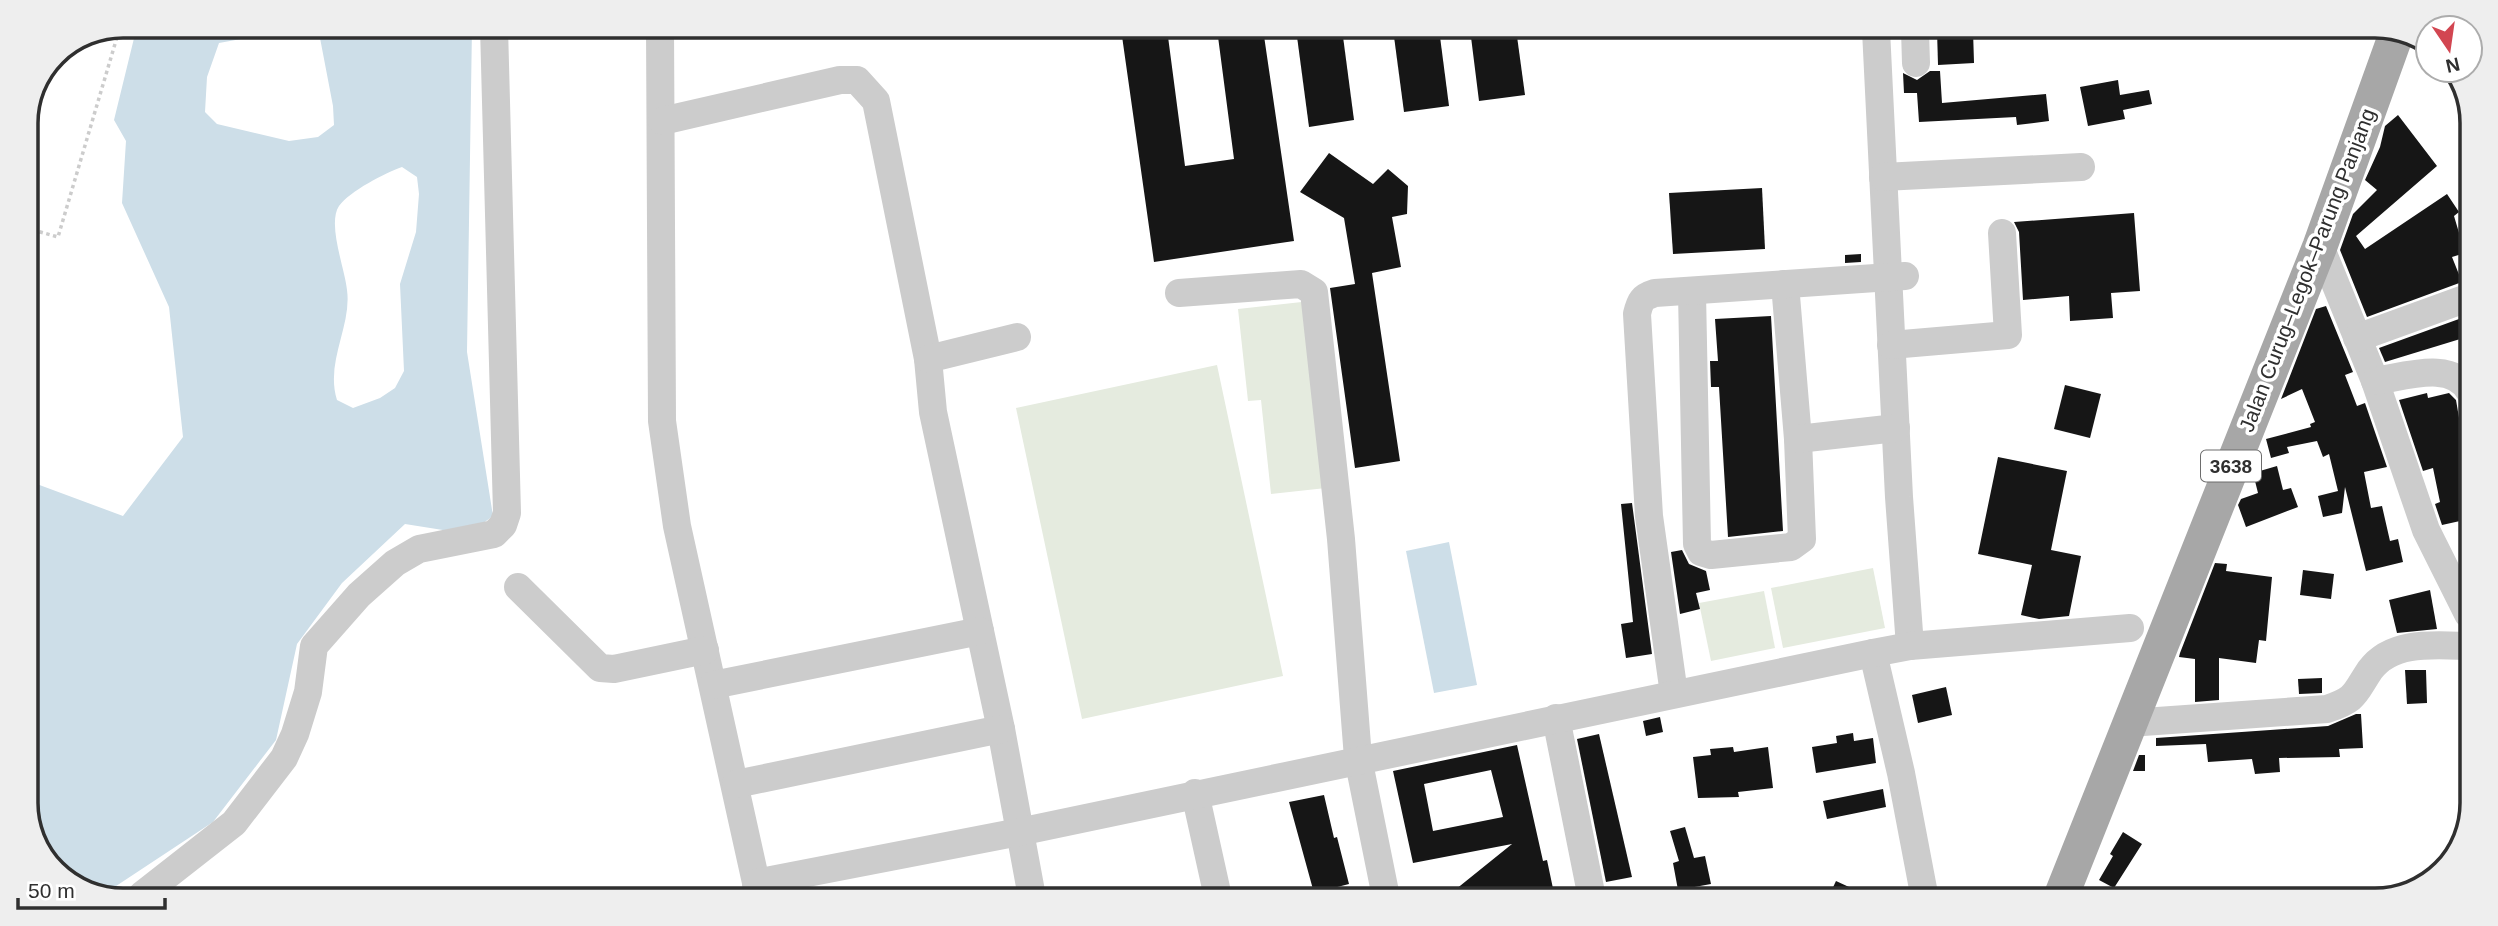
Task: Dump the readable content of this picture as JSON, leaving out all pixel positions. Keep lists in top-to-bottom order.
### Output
{
  "streets": {
    "main road": ["Jalan Curug–Legok–Parung Panjang", "3638"]
  },
  "scale_bar": "50 m",
  "north": "bottom"
}
